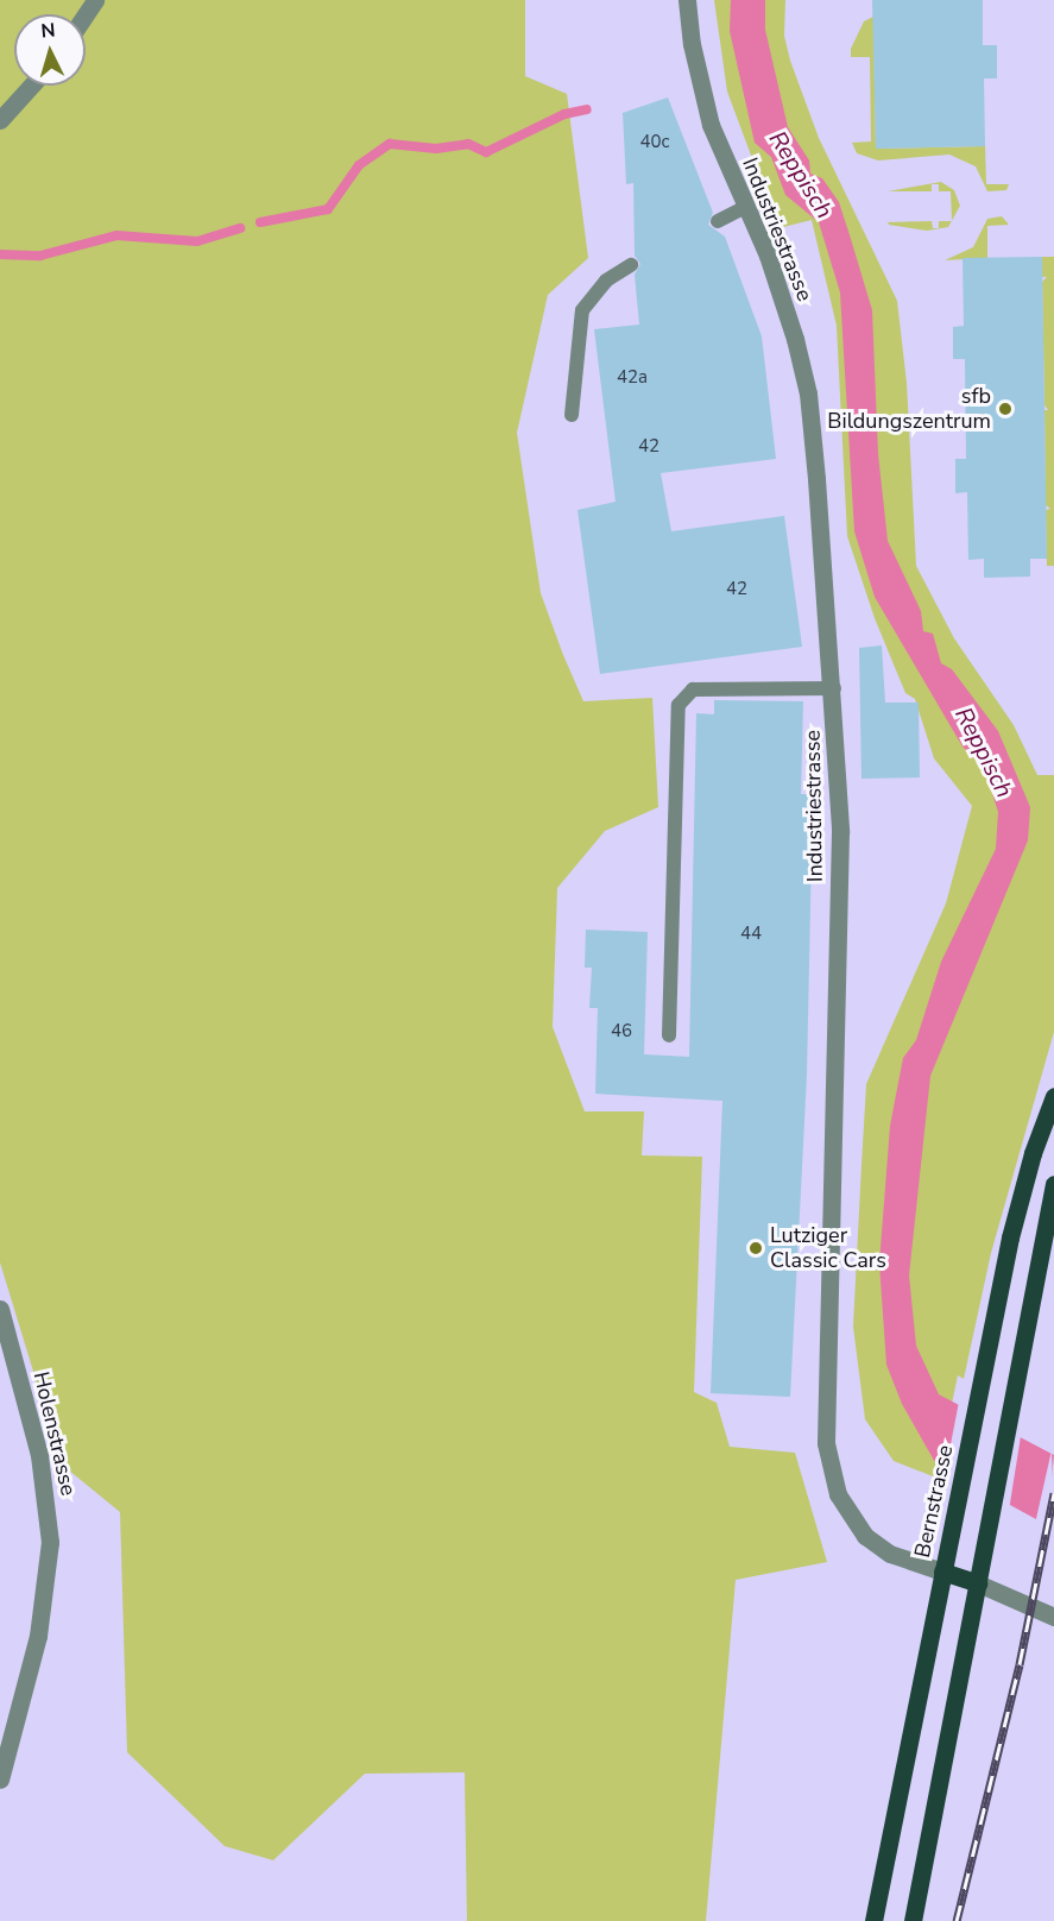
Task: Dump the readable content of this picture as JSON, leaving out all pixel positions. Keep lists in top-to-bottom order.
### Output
{
  "streets": {
    "main road": ["Bernstrasse"],
    "street": ["Industriestrasse", "Holenstrasse"]
  },
  "crossings": [
    ["Industriestrasse", "Bernstrasse"]
  ],
  "water": ["Reppisch"],
  "places": ["sfb Bildungszentrum", "Lutziger Classic Cars"],
  "house_numbers": [
    "40c",
    "42a",
    "42",
    "42",
    "44",
    "46"
  ],
  "north": "top"
}
